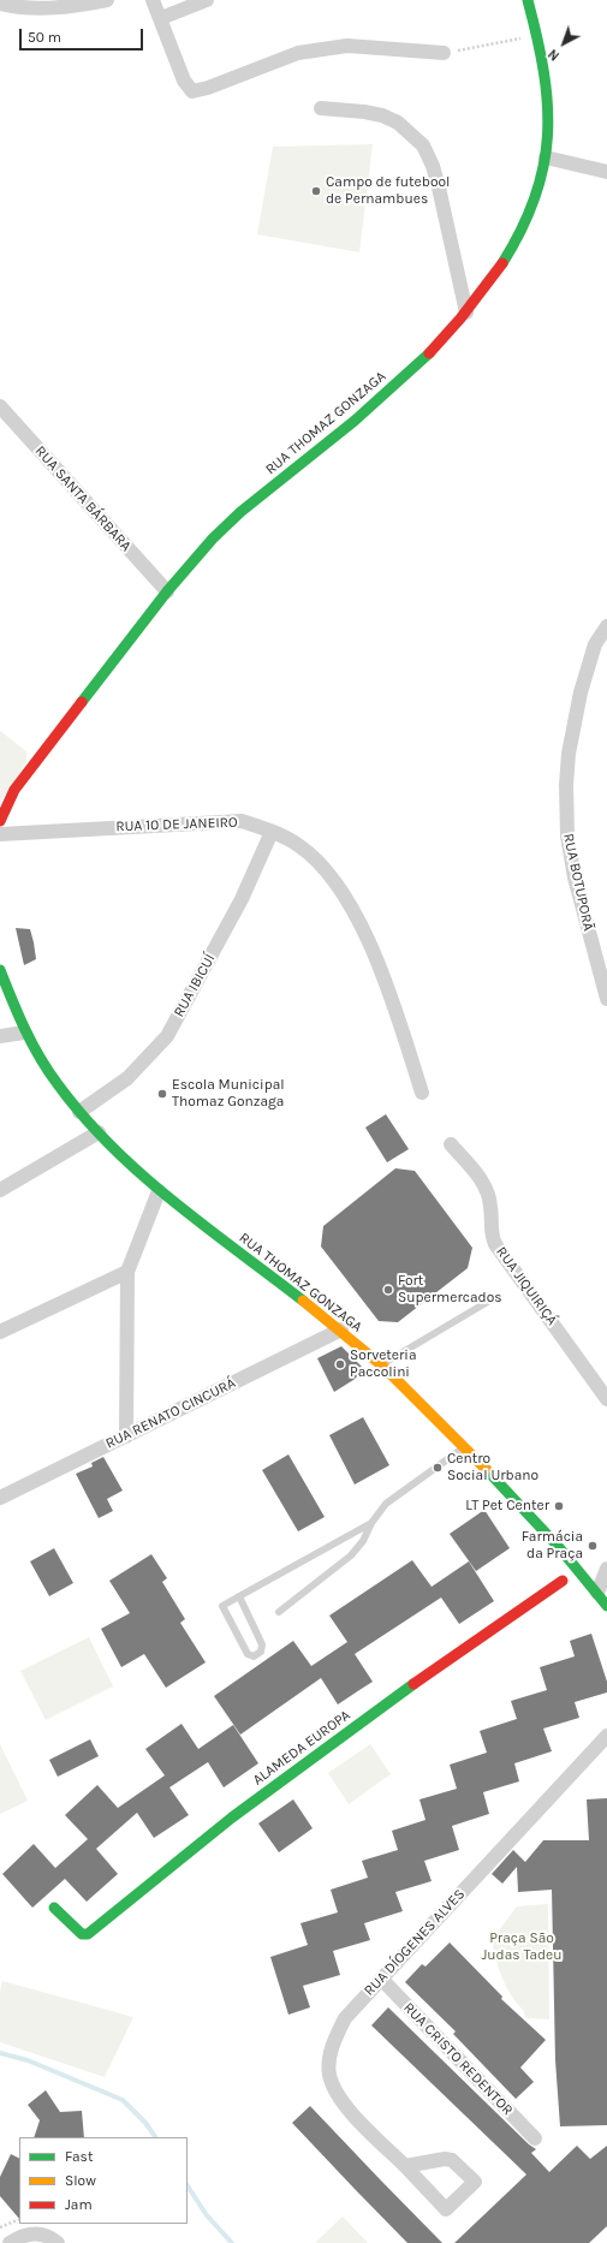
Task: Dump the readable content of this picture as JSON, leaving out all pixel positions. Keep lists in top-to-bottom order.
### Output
{
  "streets": {
    "main road": ["RUA THOMAZ GONZAGA", "ALAMEDA EUROPA"],
    "street": [
      "RUA SANTA BÁRBARA",
      "RUA 10 DE JANEIRO",
      "RUA BOTUPORÃ",
      "RUA IBICUÍ",
      "RUA JIQUIRIÇÁ",
      "RUA RENATO CINCURÁ",
      "RUA DÍOGENES ALVES",
      "RUA CRISTO REDENTOR"
    ]
  },
  "crossings": [
    ["RUA THOMAZ GONZAGA", "RUA SANTA BÁRBARA"],
    ["RUA THOMAZ GONZAGA", "RUA IBICUÍ"],
    ["RUA THOMAZ GONZAGA", "RUA RENATO CINCURÁ"],
    ["RUA THOMAZ GONZAGA", "ALAMEDA EUROPA"],
    ["RUA 10 DE JANEIRO", "RUA IBICUÍ"],
    ["RUA DÍOGENES ALVES", "RUA CRISTO REDENTOR"]
  ],
  "parks": ["Praça São Judas Tadeu"],
  "places": [
    "Campo de futebool de Pernambues",
    "Escola Municipal Thomaz Gonzaga",
    "Fort Supermercados",
    "Sorveteria Paccolini",
    "Centro Social Urbano",
    "LT Pet Center",
    "Farmácia da Praça"
  ],
  "legend": ["Fast", "Slow", "Jam"],
  "scale_bar": "50 m",
  "north": "bottom left"
}
